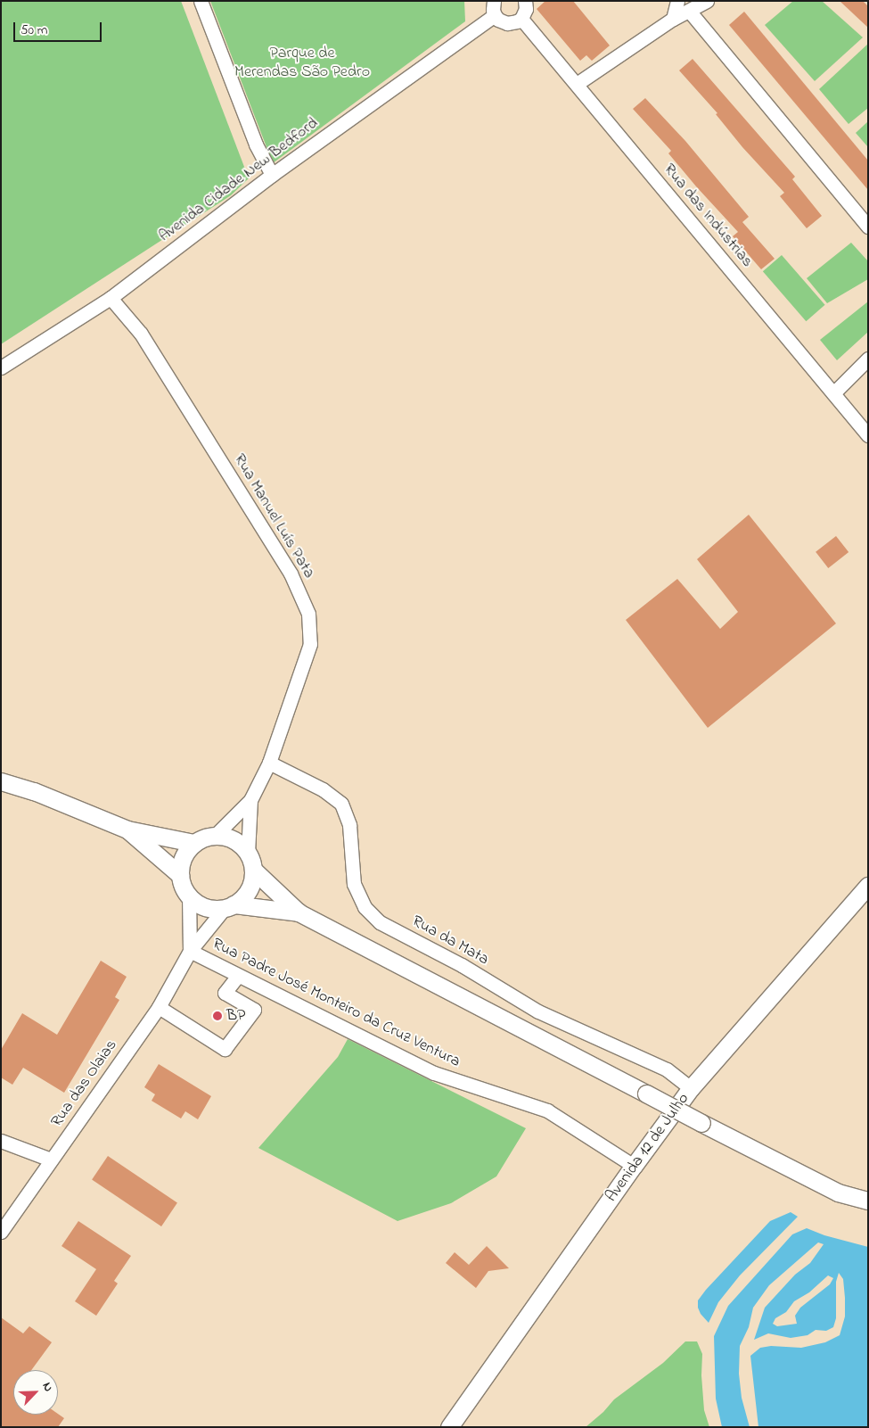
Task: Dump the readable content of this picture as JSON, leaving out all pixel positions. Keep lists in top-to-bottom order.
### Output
{
  "streets": {
    "main road": ["Avenida 12 de Julho"],
    "street": [
      "Avenida Cidade New Bedford",
      "Rua das Indústrias",
      "Rua Manuel Luís Pata",
      "Rua da Mata",
      "Rua Padre José Monteiro da Cruz Ventura",
      "Rua das Olaias"
    ]
  },
  "crossings": [
    ["Avenida Cidade New Bedford", "Rua Manuel Luís Pata"],
    ["Rua Manuel Luís Pata", "Rua da Mata"],
    ["Rua da Mata", "Avenida 12 de Julho"],
    ["Rua Padre José Monteiro da Cruz Ventura", "Rua das Olaias"],
    ["Rua Padre José Monteiro da Cruz Ventura", "Avenida 12 de Julho"]
  ],
  "parks": ["Parque de Merendas São Pedro"],
  "places": ["BP"],
  "scale_bar": "50 m",
  "north": "top right"
}
